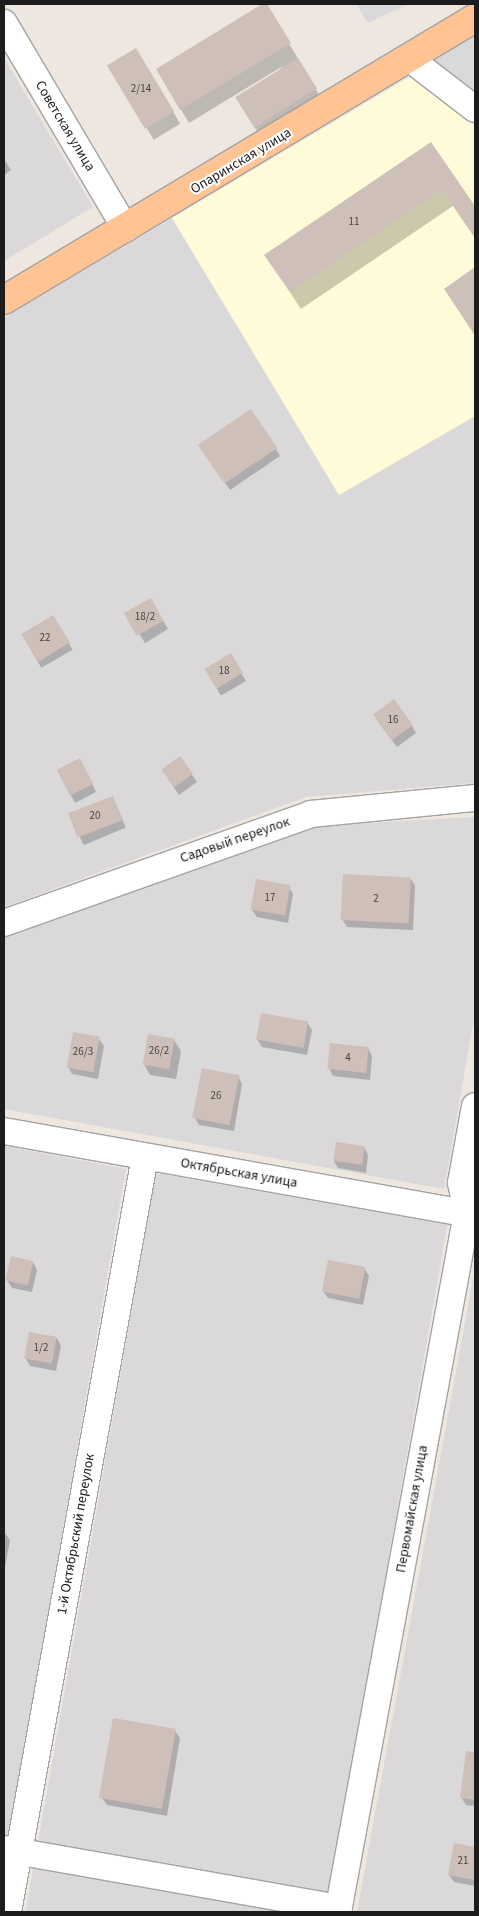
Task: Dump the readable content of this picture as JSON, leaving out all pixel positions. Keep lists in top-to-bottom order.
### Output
{
  "streets": {
    "main road": ["Опаринская улица"],
    "street": [
      "Советская улица",
      "Садовый переулок",
      "Октябрьская улица",
      "Первомайская улица",
      "1-й Октябрьский переулок"
    ]
  },
  "crossings": [
    ["Советская улица", "Опаринская улица"],
    ["Октябрьская улица", "Первомайская улица"],
    ["Октябрьская улица", "1-й Октябрьский переулок"]
  ],
  "house_numbers": [
    "2/14",
    "11",
    "18/2",
    "22",
    "18",
    "16",
    "20",
    "17",
    "2",
    "26/2",
    "26/3",
    "4",
    "26",
    "1/2",
    "21"
  ]
}
